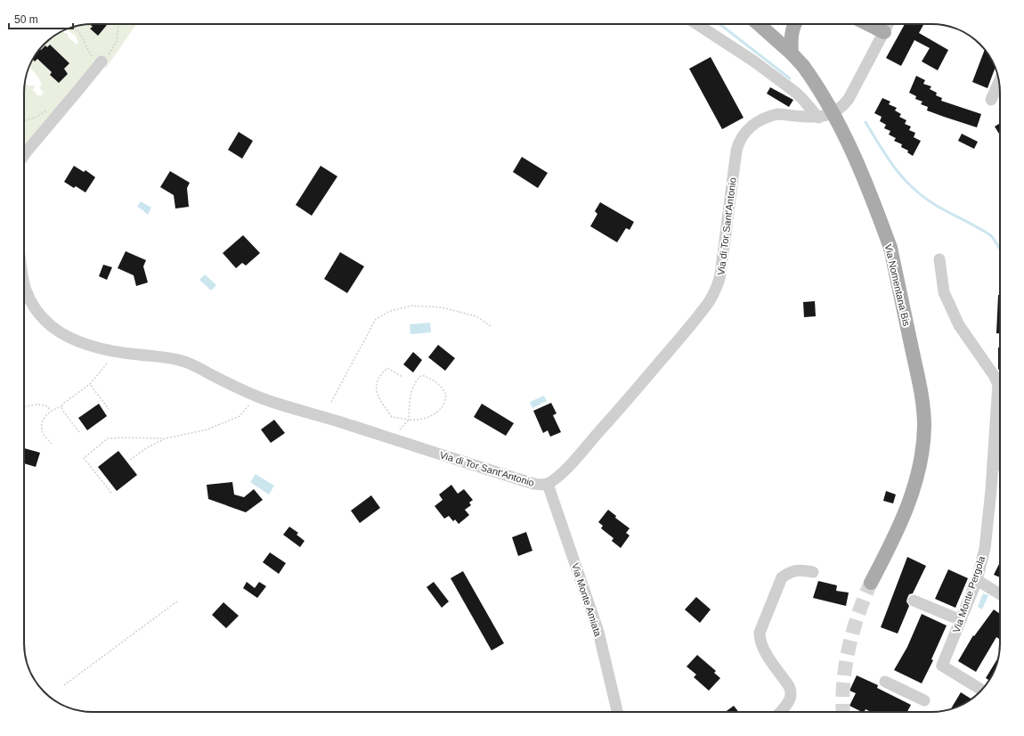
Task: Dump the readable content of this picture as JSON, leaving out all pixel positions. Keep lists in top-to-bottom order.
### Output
{
  "streets": {
    "main road": ["Via Nomentana Bis"],
    "street": ["Via di Tor Sant'Antonio", "Via Monte Pergola", "Via Monte Amiata"]
  },
  "crossings": [
    ["Via di Tor Sant'Antonio", "Via Monte Amiata"]
  ],
  "scale_bar": "50 m"
}
